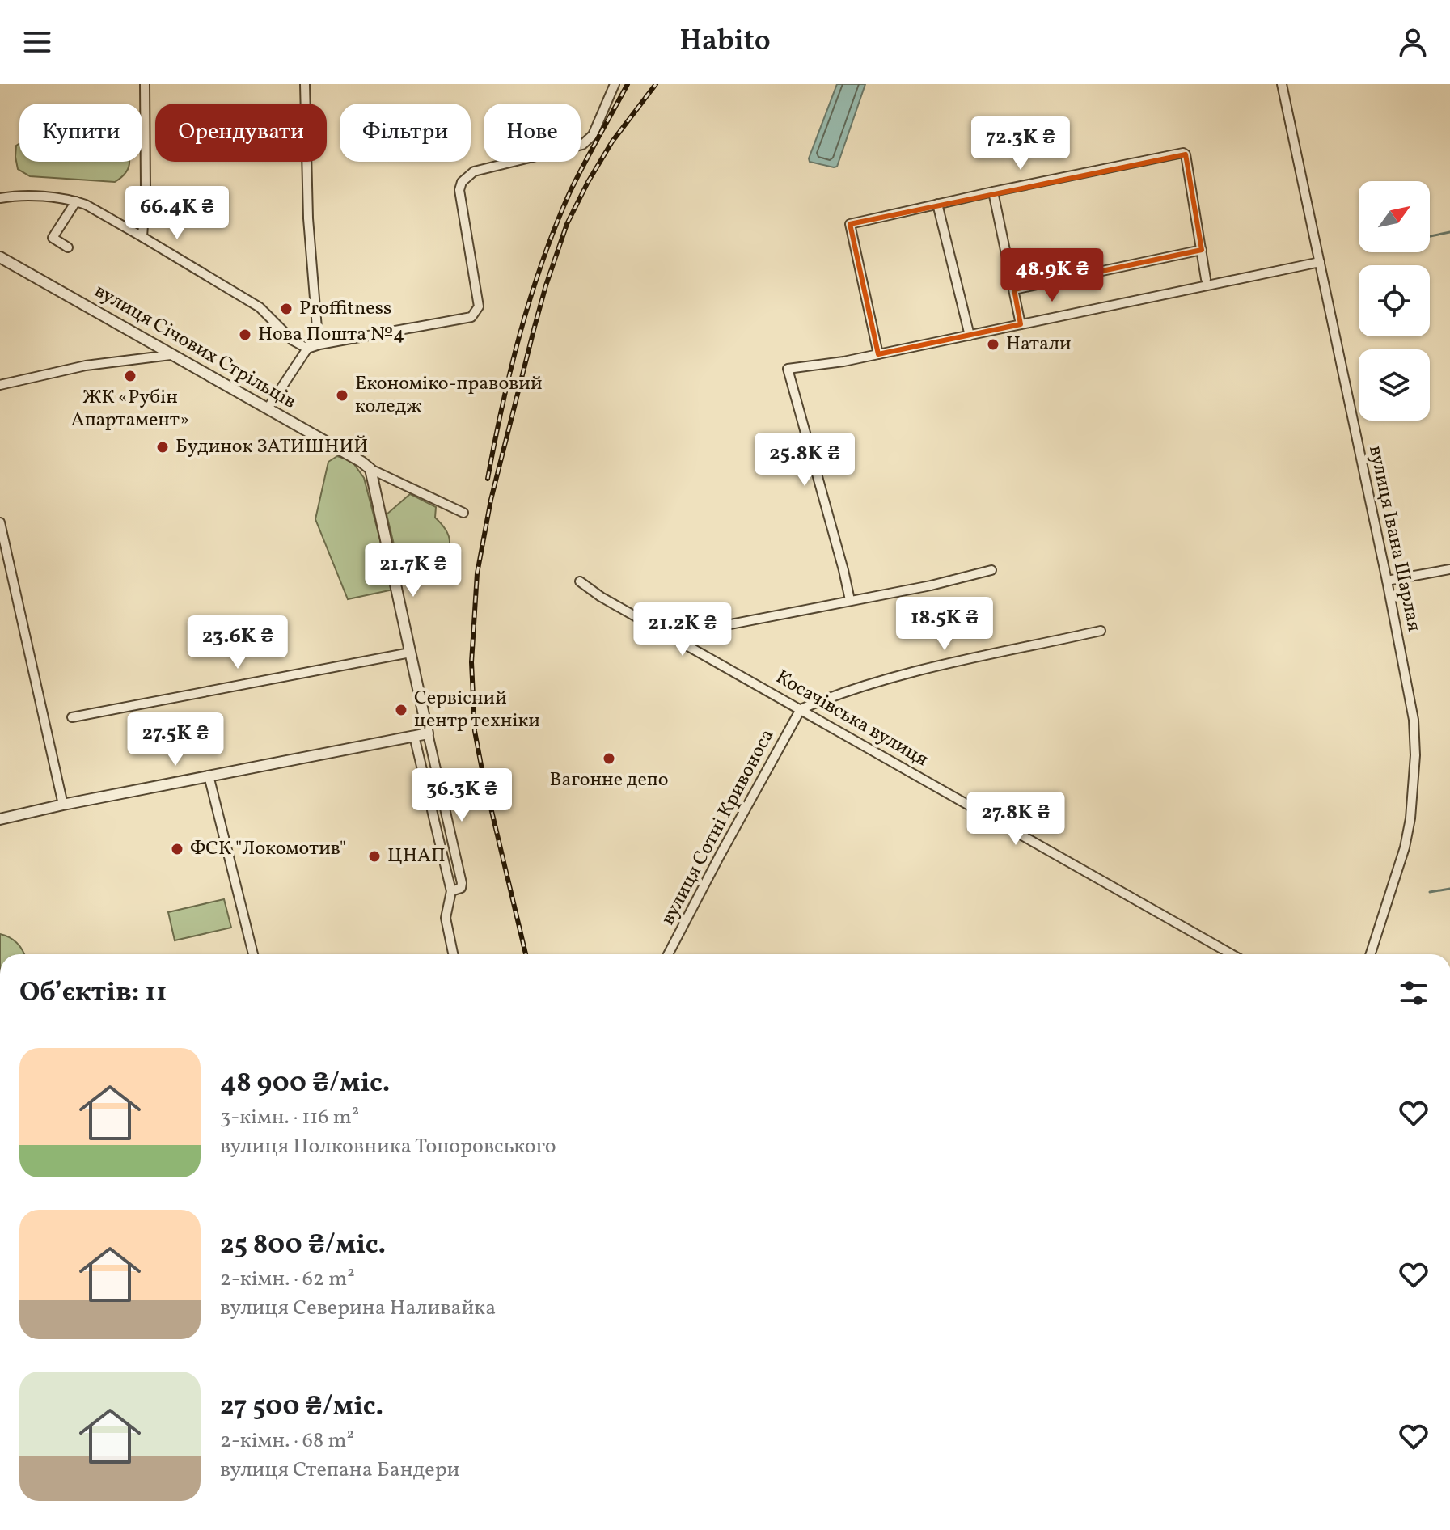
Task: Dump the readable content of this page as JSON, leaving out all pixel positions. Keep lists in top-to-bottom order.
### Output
{
  "streets": {
    "street": [
      "вулиця Січових Стрільців",
      "вулиця Івана Шарлая",
      "Косачівська вулиця",
      "вулиця Сотні Кривоноса"
    ]
  },
  "crossings": [
    ["Косачівська вулиця", "вулиця Сотні Кривоноса"]
  ],
  "places": [
    "Proffitness",
    "Нова Пошта №4",
    "Натали",
    "ЖК «Рубін Апартамент»",
    "Економіко-правовий коледж",
    "Будинок ЗАТИШНИЙ",
    "Сервісний центр техніки",
    "Вагонне депо",
    "ФСК \"Локомотив\"",
    "ЦНАП"
  ],
  "north": "top right",
  "page": {
    "header": "Habito",
    "chip": [
      "Купити",
      "Орендувати",
      "Фільтри",
      "Нове"
    ],
    "price": [
      "72.3K ₴",
      "66.4K ₴",
      "48.9K ₴",
      "25.8K ₴",
      "21.7K ₴",
      "18.5K ₴",
      "21.2K ₴",
      "23.6K ₴",
      "27.5K ₴",
      "36.3K ₴",
      "27.8K ₴"
    ],
    "heading": "Об’єктів: 11",
    "list": [
      {
        "name": "48 900 ₴/міс.",
        "note": "3-кімн. · 116 m² · вулиця Полковника Топоровського"
      },
      {
        "name": "25 800 ₴/міс.",
        "note": "2-кімн. · 62 m² · вулиця Северина Наливайка"
      },
      {
        "name": "27 500 ₴/міс.",
        "note": "2-кімн. · 68 m² · вулиця Степана Бандери"
      }
    ]
  }
}
